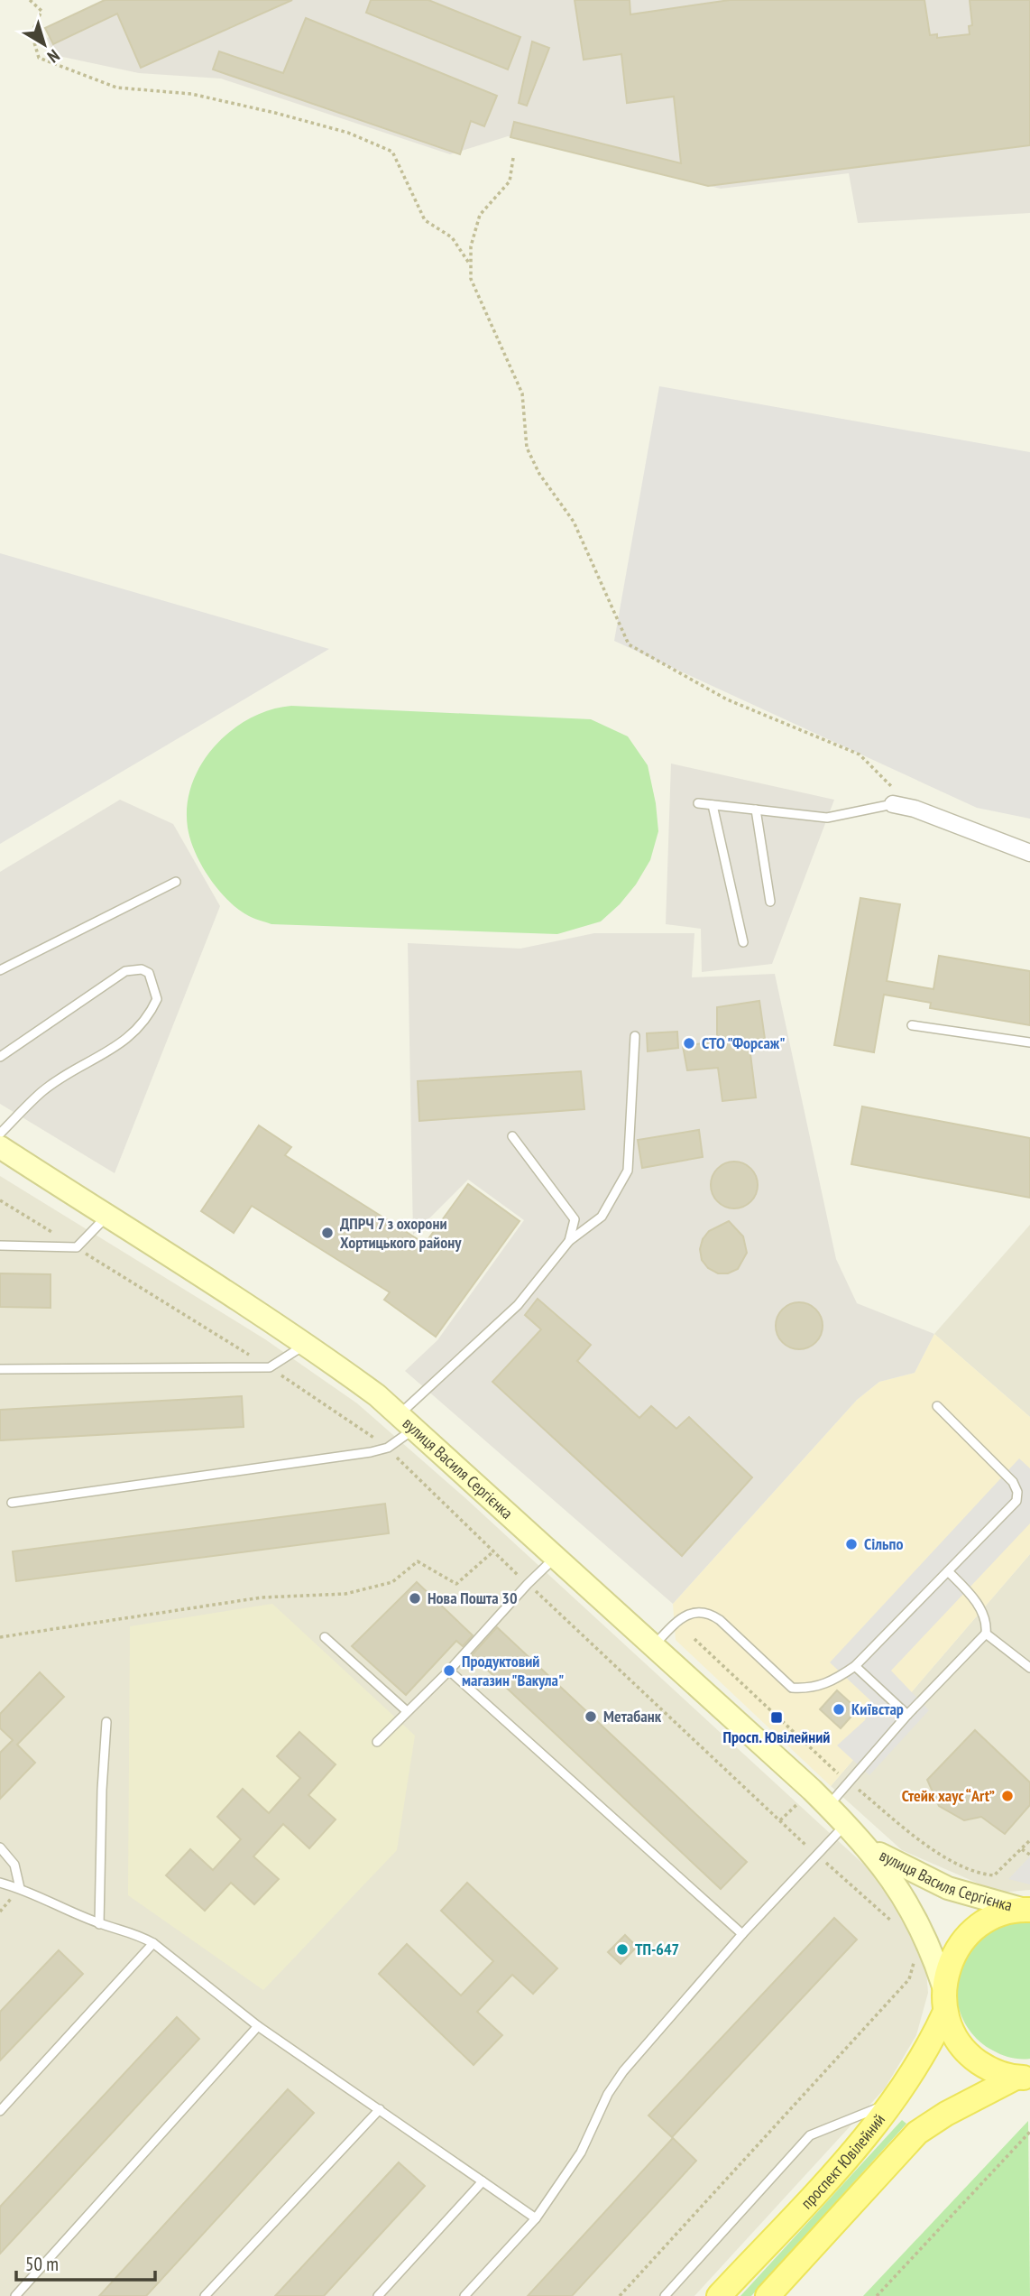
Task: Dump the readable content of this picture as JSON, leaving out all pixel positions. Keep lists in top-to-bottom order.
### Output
{
  "streets": {
    "main road": ["вулиця Василя Сергієнка", "проспект Ювілейний"]
  },
  "places": {
    "other": [
      "СТО \"Форсаж\"",
      "ДПРЧ 7 з охорони Хортицького району",
      "Сільпо",
      "Нова Пошта 30",
      "Продуктовий магазин \"Вакула\"",
      "Київстар",
      "Метабанк",
      "Стейк хаус “Art”",
      "ТП-647"
    ],
    "transit": ["Просп. Ювілейний"]
  },
  "scale_bar": "50 m",
  "north": "bottom right"
}
